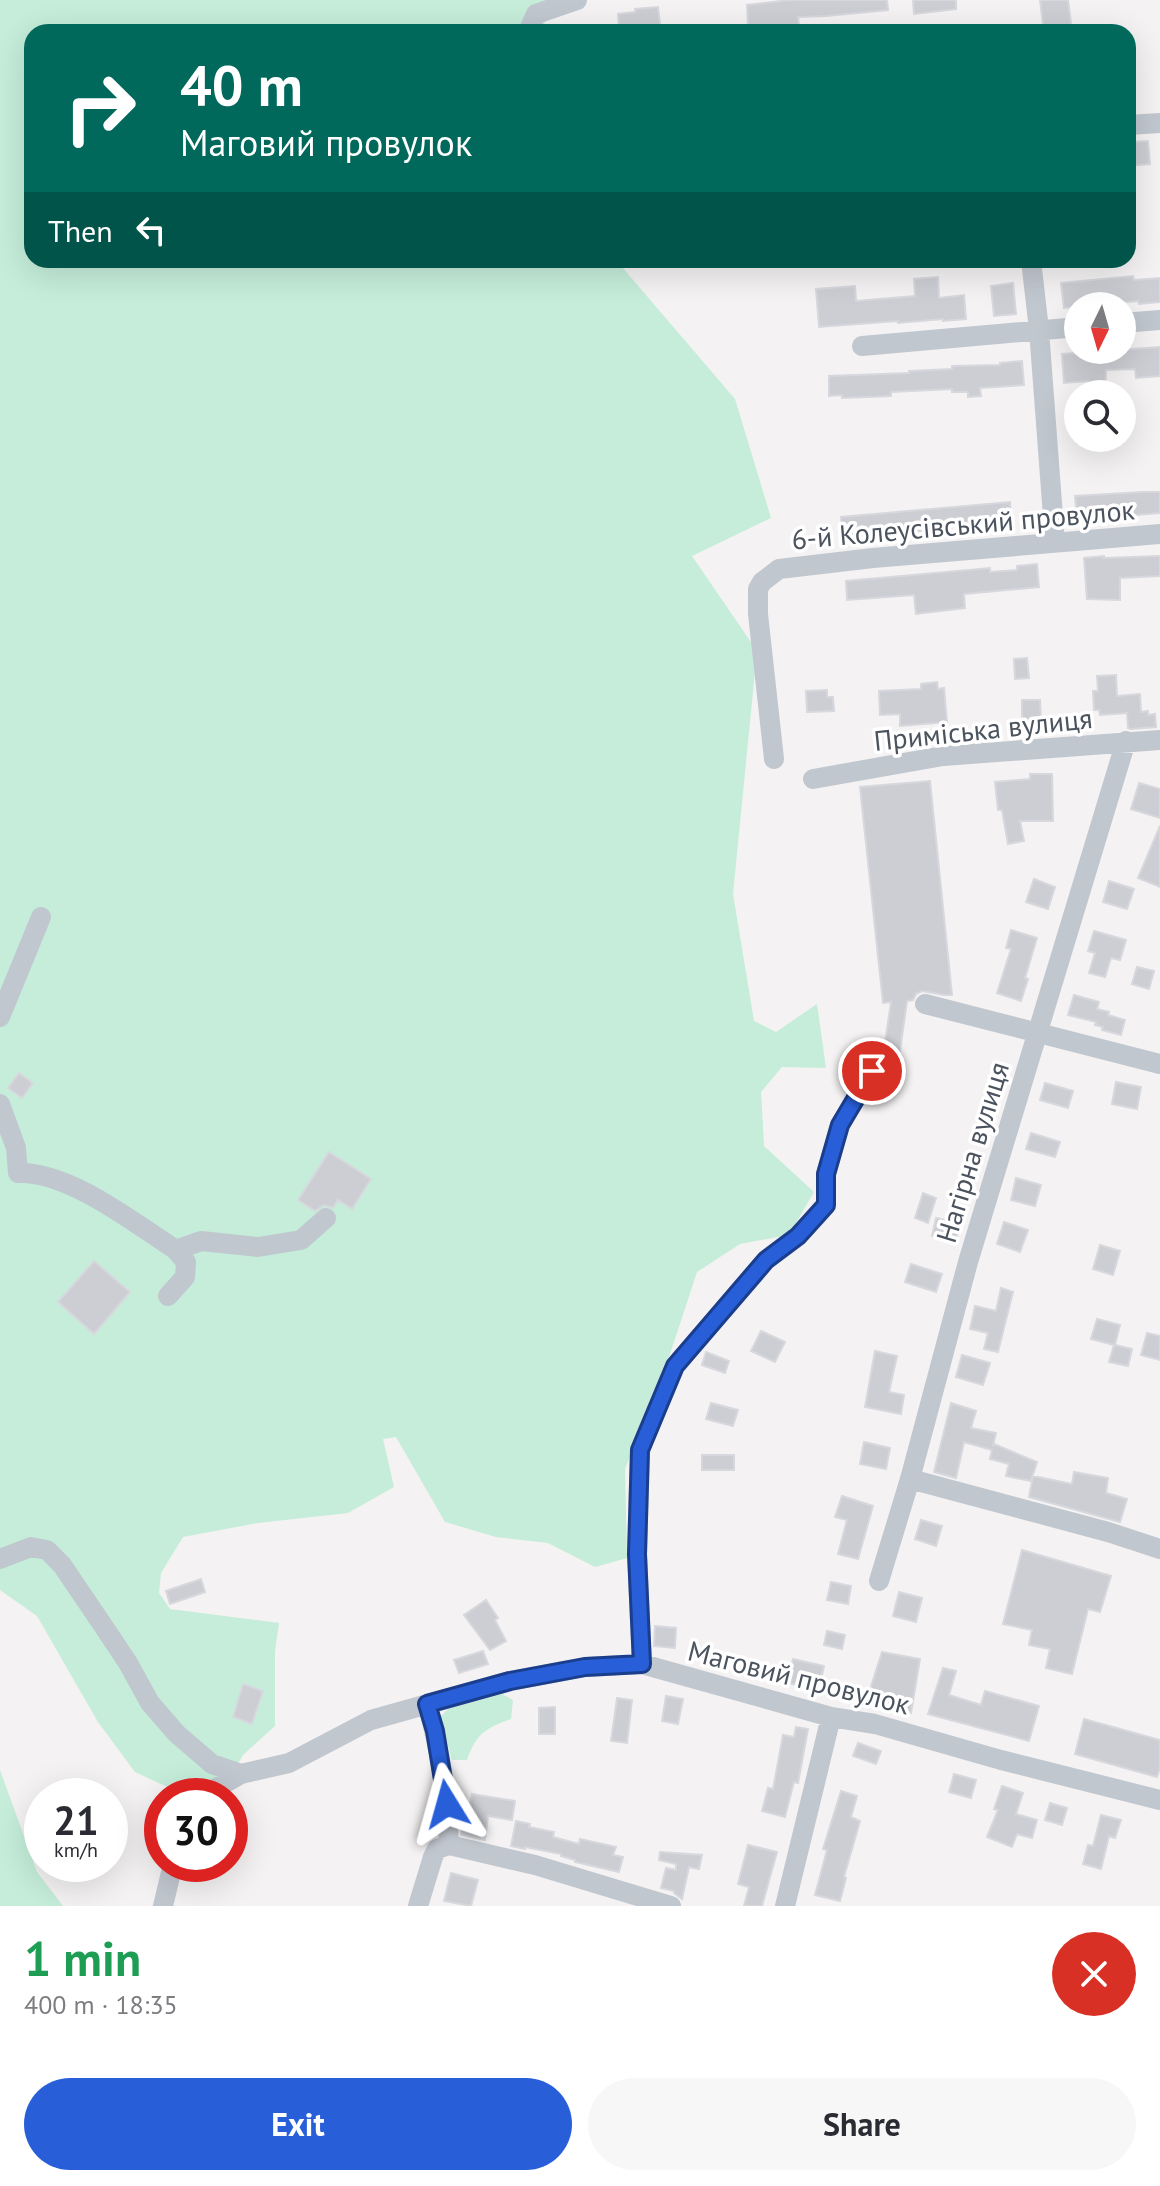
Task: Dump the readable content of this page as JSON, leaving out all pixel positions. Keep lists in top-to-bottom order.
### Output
{
  "streets": {
    "street": [
      "6-й Колеусівський провулок",
      "Приміська вулиця",
      "Нагірна вулиця",
      "Маговий провулок"
    ]
  },
  "crossings": [
    ["Приміська вулиця", "Нагірна вулиця"]
  ],
  "north": "bottom",
  "page": {
    "turn": ["40 m", "Маговий провулок"],
    "then": "Then",
    "speed": "21 km/h",
    "limit": "30",
    "heading": ["1 min", "400 m · 18:35"],
    "buttons": ["Exit", "Share"]
  }
}
